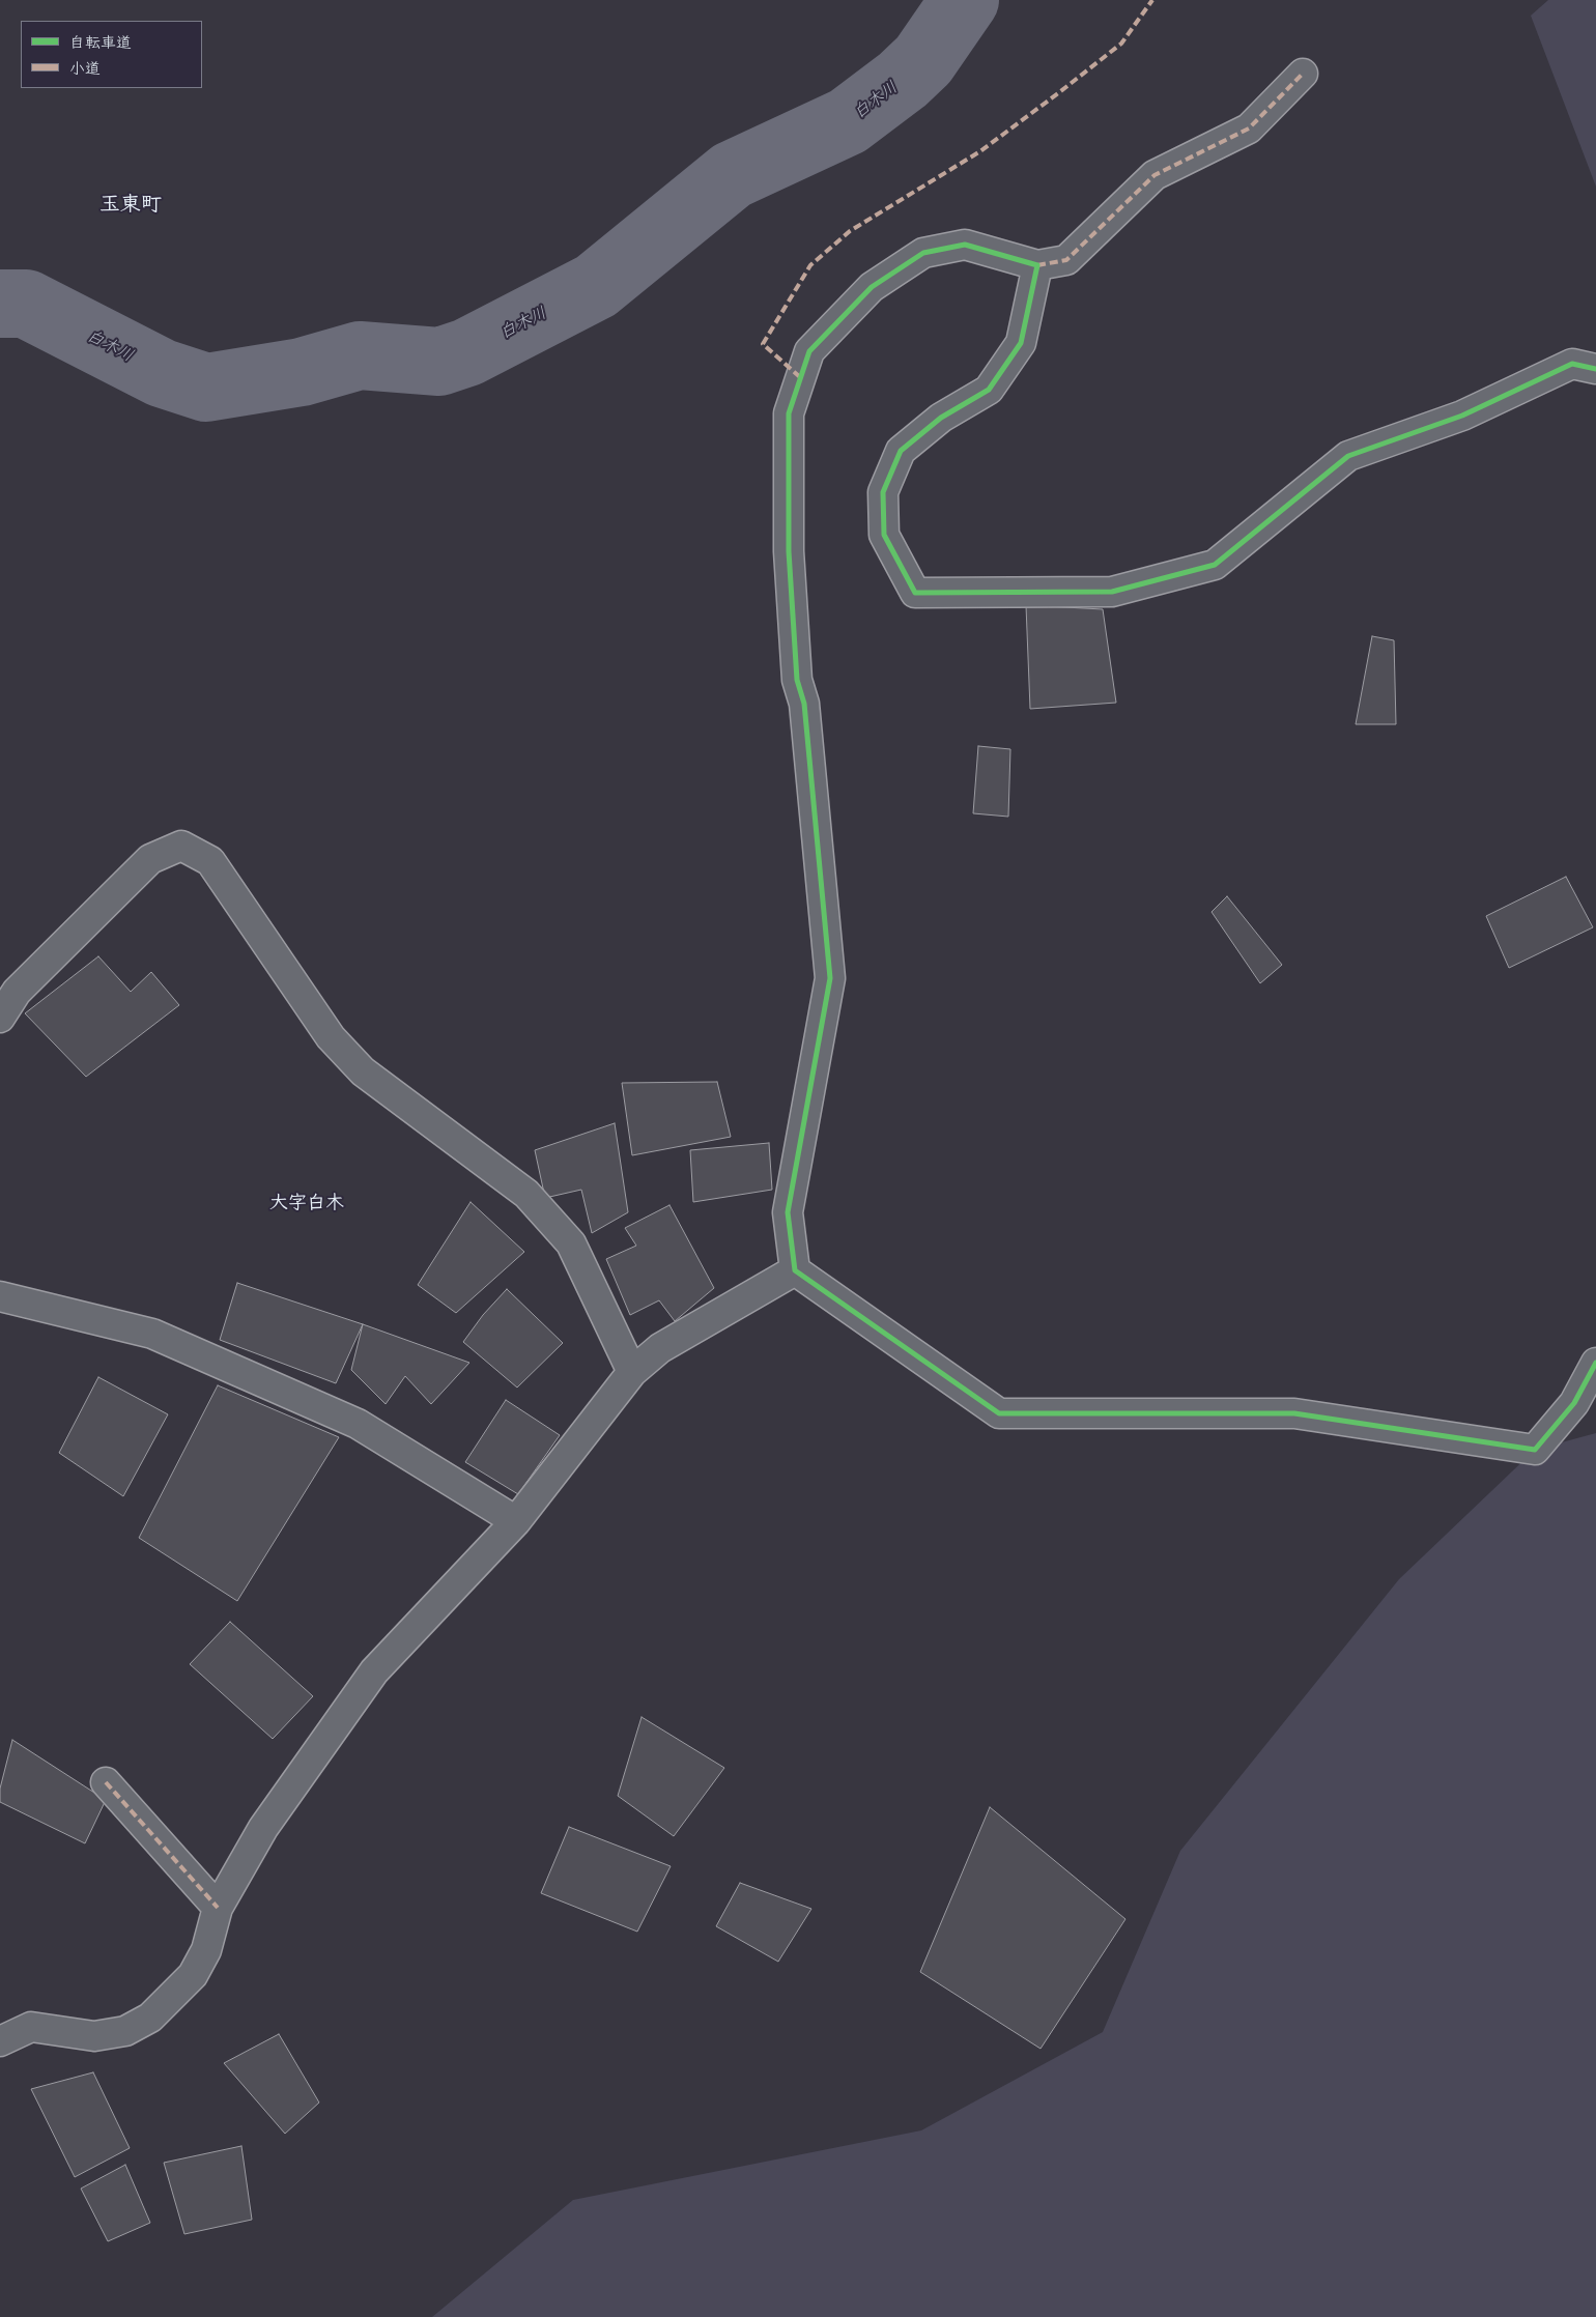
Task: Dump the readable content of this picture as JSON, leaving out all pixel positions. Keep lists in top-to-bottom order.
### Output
{
  "districts": ["玉東町", "大字白木"],
  "water": ["白木川"],
  "legend": ["自転車道", "小道"]
}
